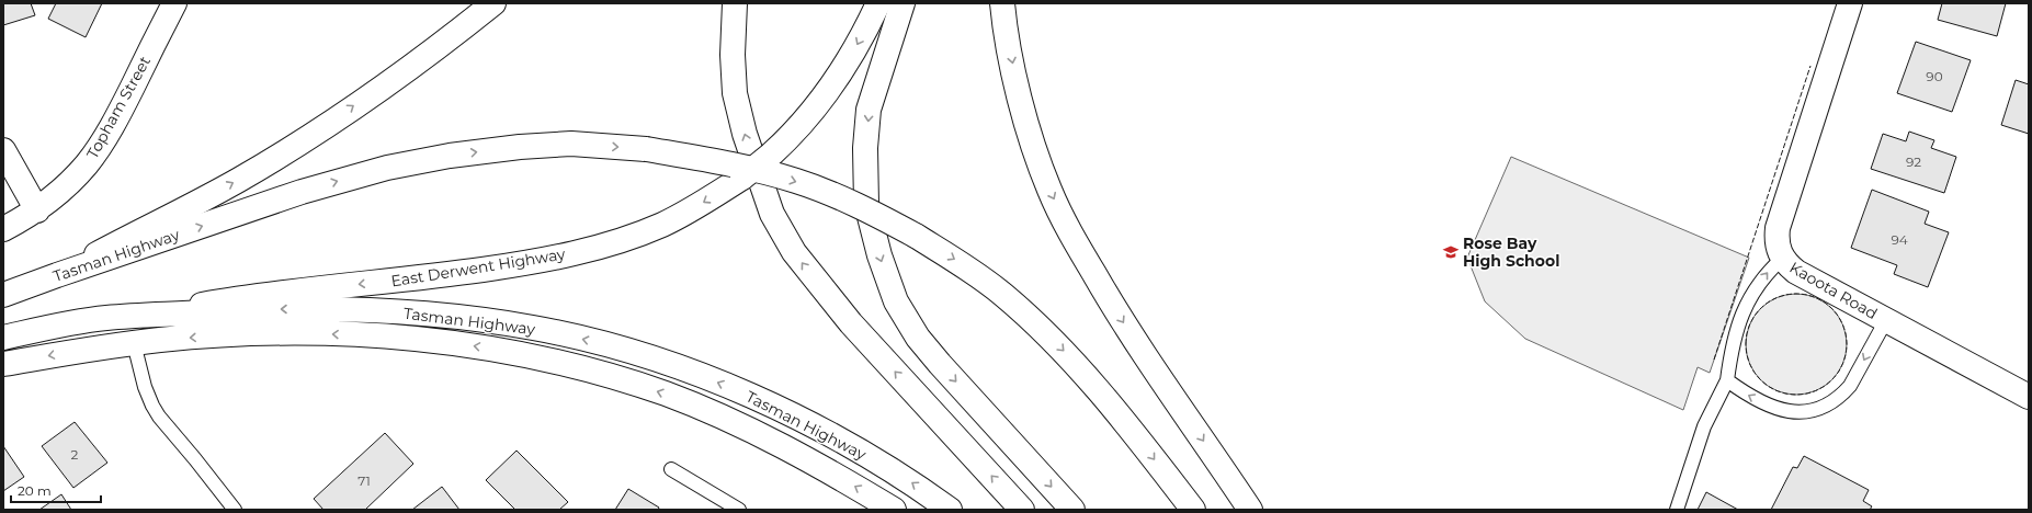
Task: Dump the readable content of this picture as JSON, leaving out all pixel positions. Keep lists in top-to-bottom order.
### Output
{
  "streets": {
    "main road": [
      "Topham Street",
      "Tasman Highway",
      "East Derwent Highway",
      "Kaoota Road"
    ]
  },
  "crossings": [
    ["Tasman Highway", "East Derwent Highway"]
  ],
  "places": {
    "school or university": ["Rose Bay High School"]
  },
  "house_numbers": [
    "90",
    "92",
    "94",
    "2",
    "71"
  ],
  "scale_bar": "20 m"
}
